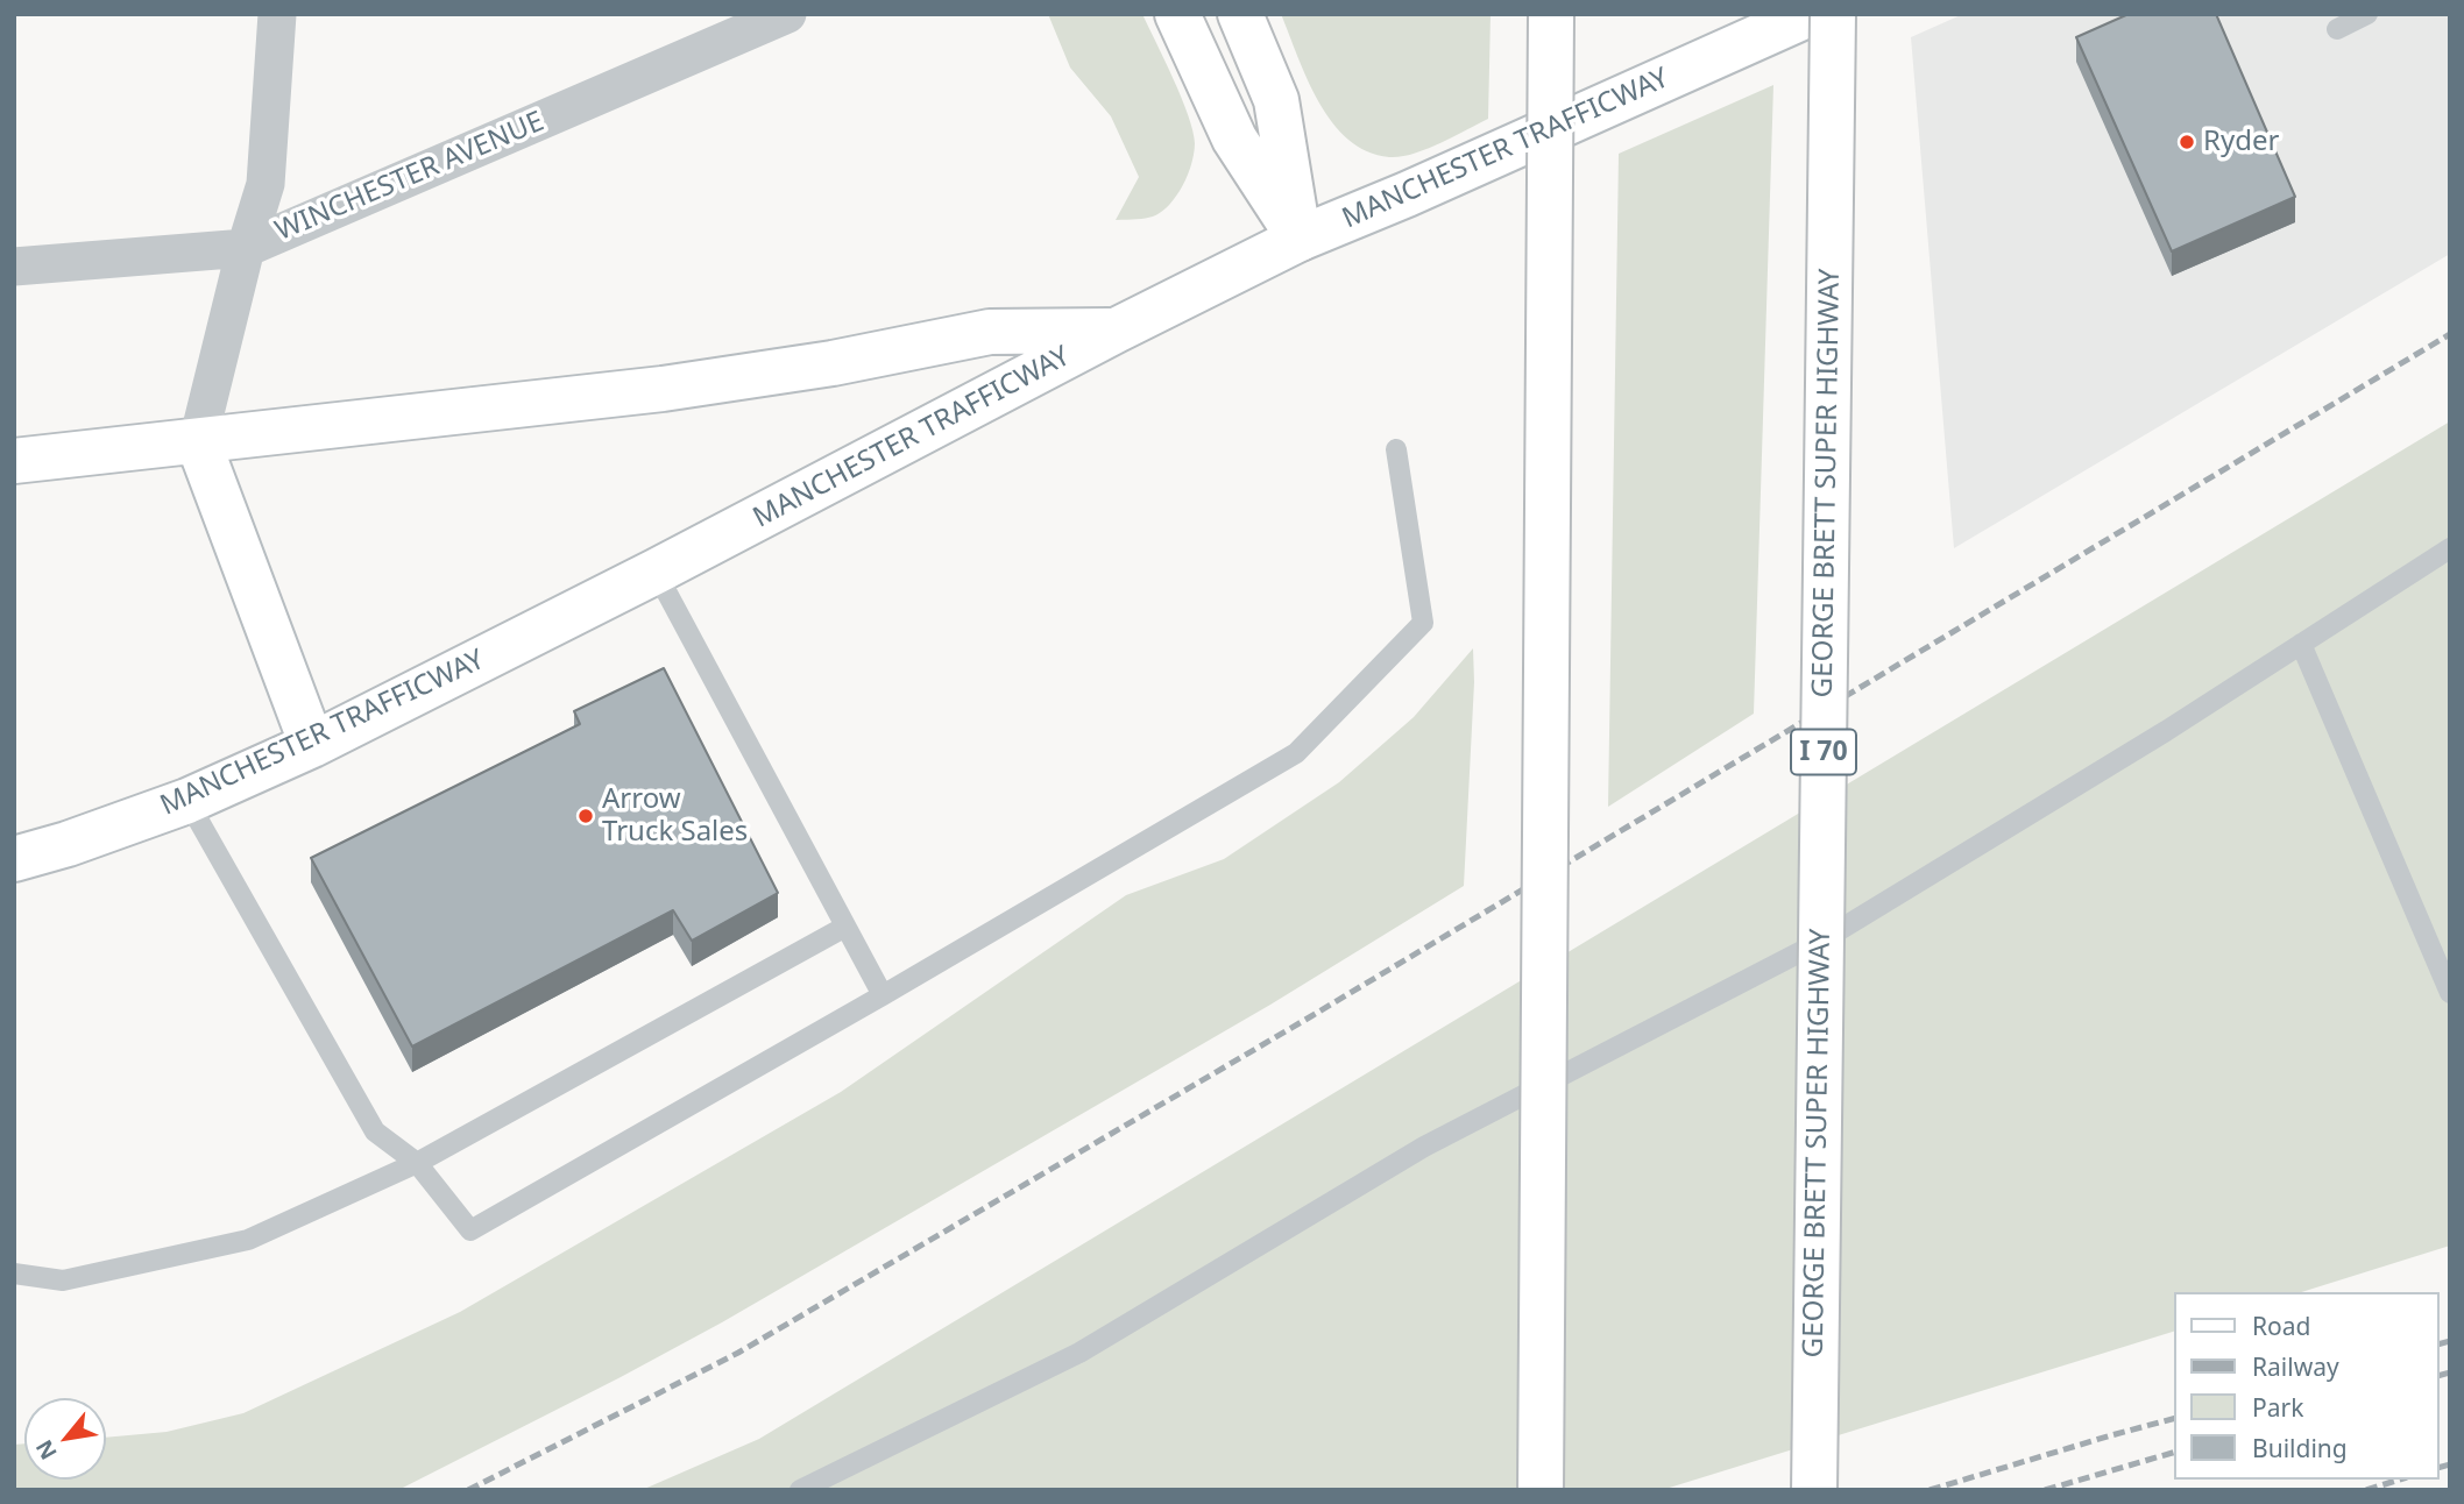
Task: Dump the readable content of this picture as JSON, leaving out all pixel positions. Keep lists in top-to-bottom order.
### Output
{
  "streets": {
    "main road": ["MANCHESTER TRAFFICWAY", "GEORGE BRETT SUPER HIGHWAY", "I 70"],
    "street": ["WINCHESTER AVENUE"]
  },
  "places": ["Ryder", "Arrow Truck Sales"],
  "legend": [
    "Road",
    "Railway",
    "Park",
    "Building"
  ],
  "north": "bottom left"
}
